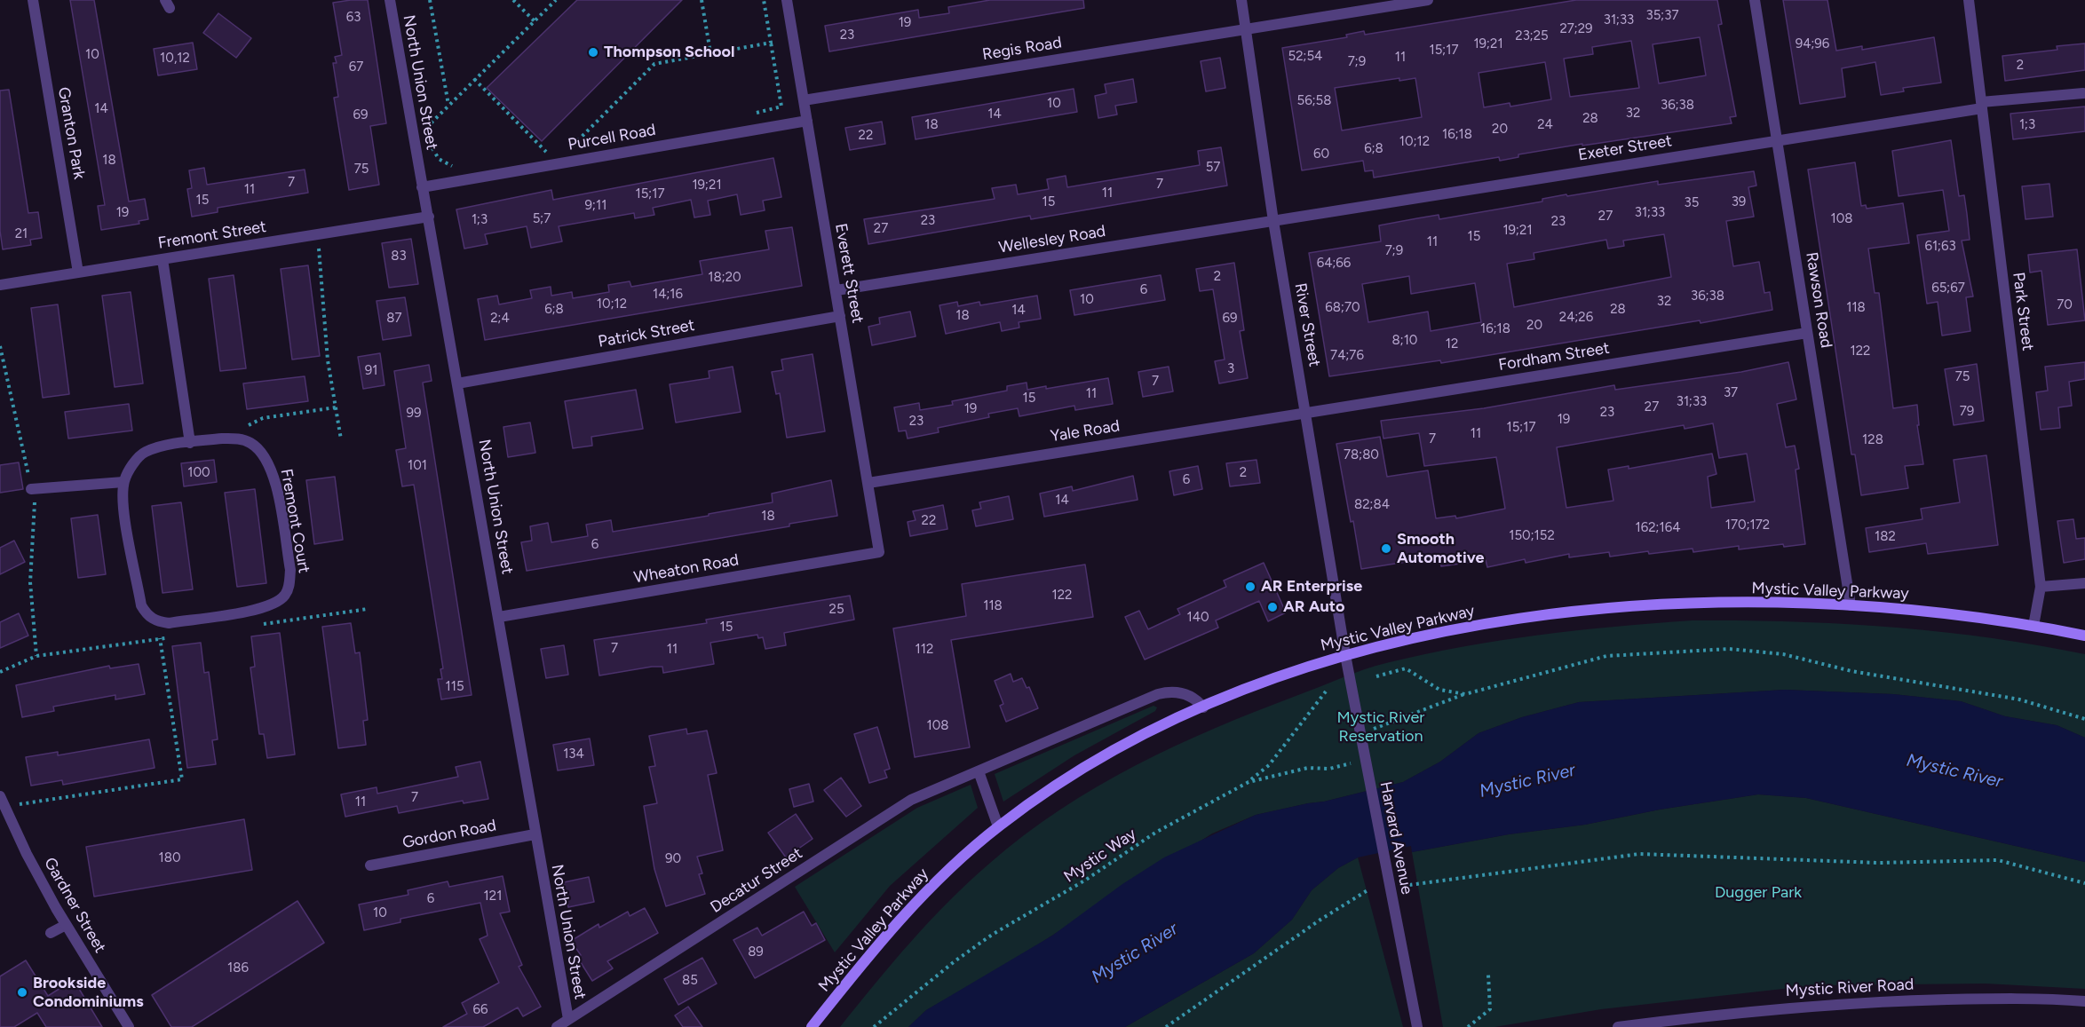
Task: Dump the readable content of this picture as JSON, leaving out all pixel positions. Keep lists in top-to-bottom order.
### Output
{
  "streets": {
    "main road": ["Mystic Valley Parkway"],
    "street": [
      "Regis Road",
      "North Union Street",
      "Granton Park",
      "Purcell Road",
      "Exeter Street",
      "Fremont Street",
      "Wellesley Road",
      "Everett Street",
      "Rawson Road",
      "Park Street",
      "River Street",
      "Patrick Street",
      "Fordham Street",
      "Yale Road",
      "Fremont Court",
      "Wheaton Road",
      "Gordon Road",
      "Harvard Avenue",
      "Decatur Street",
      "Gardner Street",
      "Mystic River Road"
    ],
    "path": ["Mystic Way"]
  },
  "crossings": [
    ["Regis Road", "Everett Street"],
    ["Regis Road", "River Street"],
    ["North Union Street", "Purcell Road"],
    ["North Union Street", "Fremont Street"],
    ["North Union Street", "Patrick Street"],
    ["North Union Street", "Wheaton Road"],
    ["North Union Street", "Gordon Road"],
    ["North Union Street", "Decatur Street"],
    ["Granton Park", "Fremont Street"],
    ["Purcell Road", "Everett Street"],
    ["Exeter Street", "Wellesley Road"],
    ["Exeter Street", "Rawson Road"],
    ["Exeter Street", "Park Street"],
    ["Exeter Street", "River Street"],
    ["Wellesley Road", "Everett Street"],
    ["Wellesley Road", "River Street"],
    ["Everett Street", "Patrick Street"],
    ["Everett Street", "Yale Road"],
    ["Everett Street", "Wheaton Road"],
    ["Rawson Road", "Fordham Street"],
    ["Rawson Road", "Mystic Valley Parkway"],
    ["Park Street", "Mystic Valley Parkway"],
    ["River Street", "Fordham Street"],
    ["River Street", "Yale Road"],
    ["River Street", "Mystic Valley Parkway"],
    ["River Street", "Harvard Avenue"],
    ["Fordham Street", "Yale Road"],
    ["Mystic Valley Parkway", "Harvard Avenue"],
    ["Mystic Valley Parkway", "Decatur Street"],
    ["Harvard Avenue", "Mystic Way"]
  ],
  "water": ["Mystic River"],
  "parks": ["Mystic River Reservation", "Dugger Park"],
  "places": [
    "Thompson School",
    "Smooth Automotive",
    "AR Enterprise",
    "AR Auto",
    "Brookside Condominiums"
  ],
  "house_numbers": [
    "35;37",
    "63",
    "31;33",
    "19",
    "27;29",
    "23",
    "23;25",
    "19;21",
    "94;96",
    "15;17",
    "10",
    "52;54",
    "11",
    "10,12",
    "7;9",
    "2",
    "67",
    "56;58",
    "10",
    "36;38",
    "14",
    "32",
    "14",
    "69",
    "28",
    "18",
    "24",
    "1;3",
    "20",
    "16;18",
    "22",
    "10;12",
    "6;8",
    "60",
    "18",
    "57",
    "75",
    "7",
    "7",
    "19;21",
    "11",
    "11",
    "15;17",
    "15",
    "15",
    "39",
    "35",
    "9;11",
    "19",
    "31;33",
    "27",
    "5;7",
    "108",
    "1;3",
    "23",
    "23",
    "27",
    "19;21",
    "21",
    "15",
    "11",
    "61;63",
    "7;9",
    "83",
    "64;66",
    "2",
    "18;20",
    "65;67",
    "6",
    "14;16",
    "36;38",
    "10",
    "32",
    "10;12",
    "70",
    "68;70",
    "118",
    "6;8",
    "28",
    "14",
    "18",
    "24;26",
    "87",
    "2;4",
    "69",
    "20",
    "16;18",
    "8;10",
    "12",
    "122",
    "74;76",
    "3",
    "91",
    "75",
    "7",
    "37",
    "11",
    "15",
    "31;33",
    "27",
    "19",
    "79",
    "23",
    "99",
    "19",
    "23",
    "15;17",
    "11",
    "7",
    "128",
    "78;80",
    "101",
    "100",
    "2",
    "6",
    "14",
    "82;84",
    "18",
    "22",
    "170;172",
    "162;164",
    "150;152",
    "182",
    "6",
    "122",
    "118",
    "25",
    "140",
    "15",
    "7",
    "11",
    "112",
    "115",
    "108",
    "134",
    "7",
    "11",
    "180",
    "90",
    "121",
    "6",
    "10",
    "89",
    "186",
    "85",
    "66"
  ]
}
